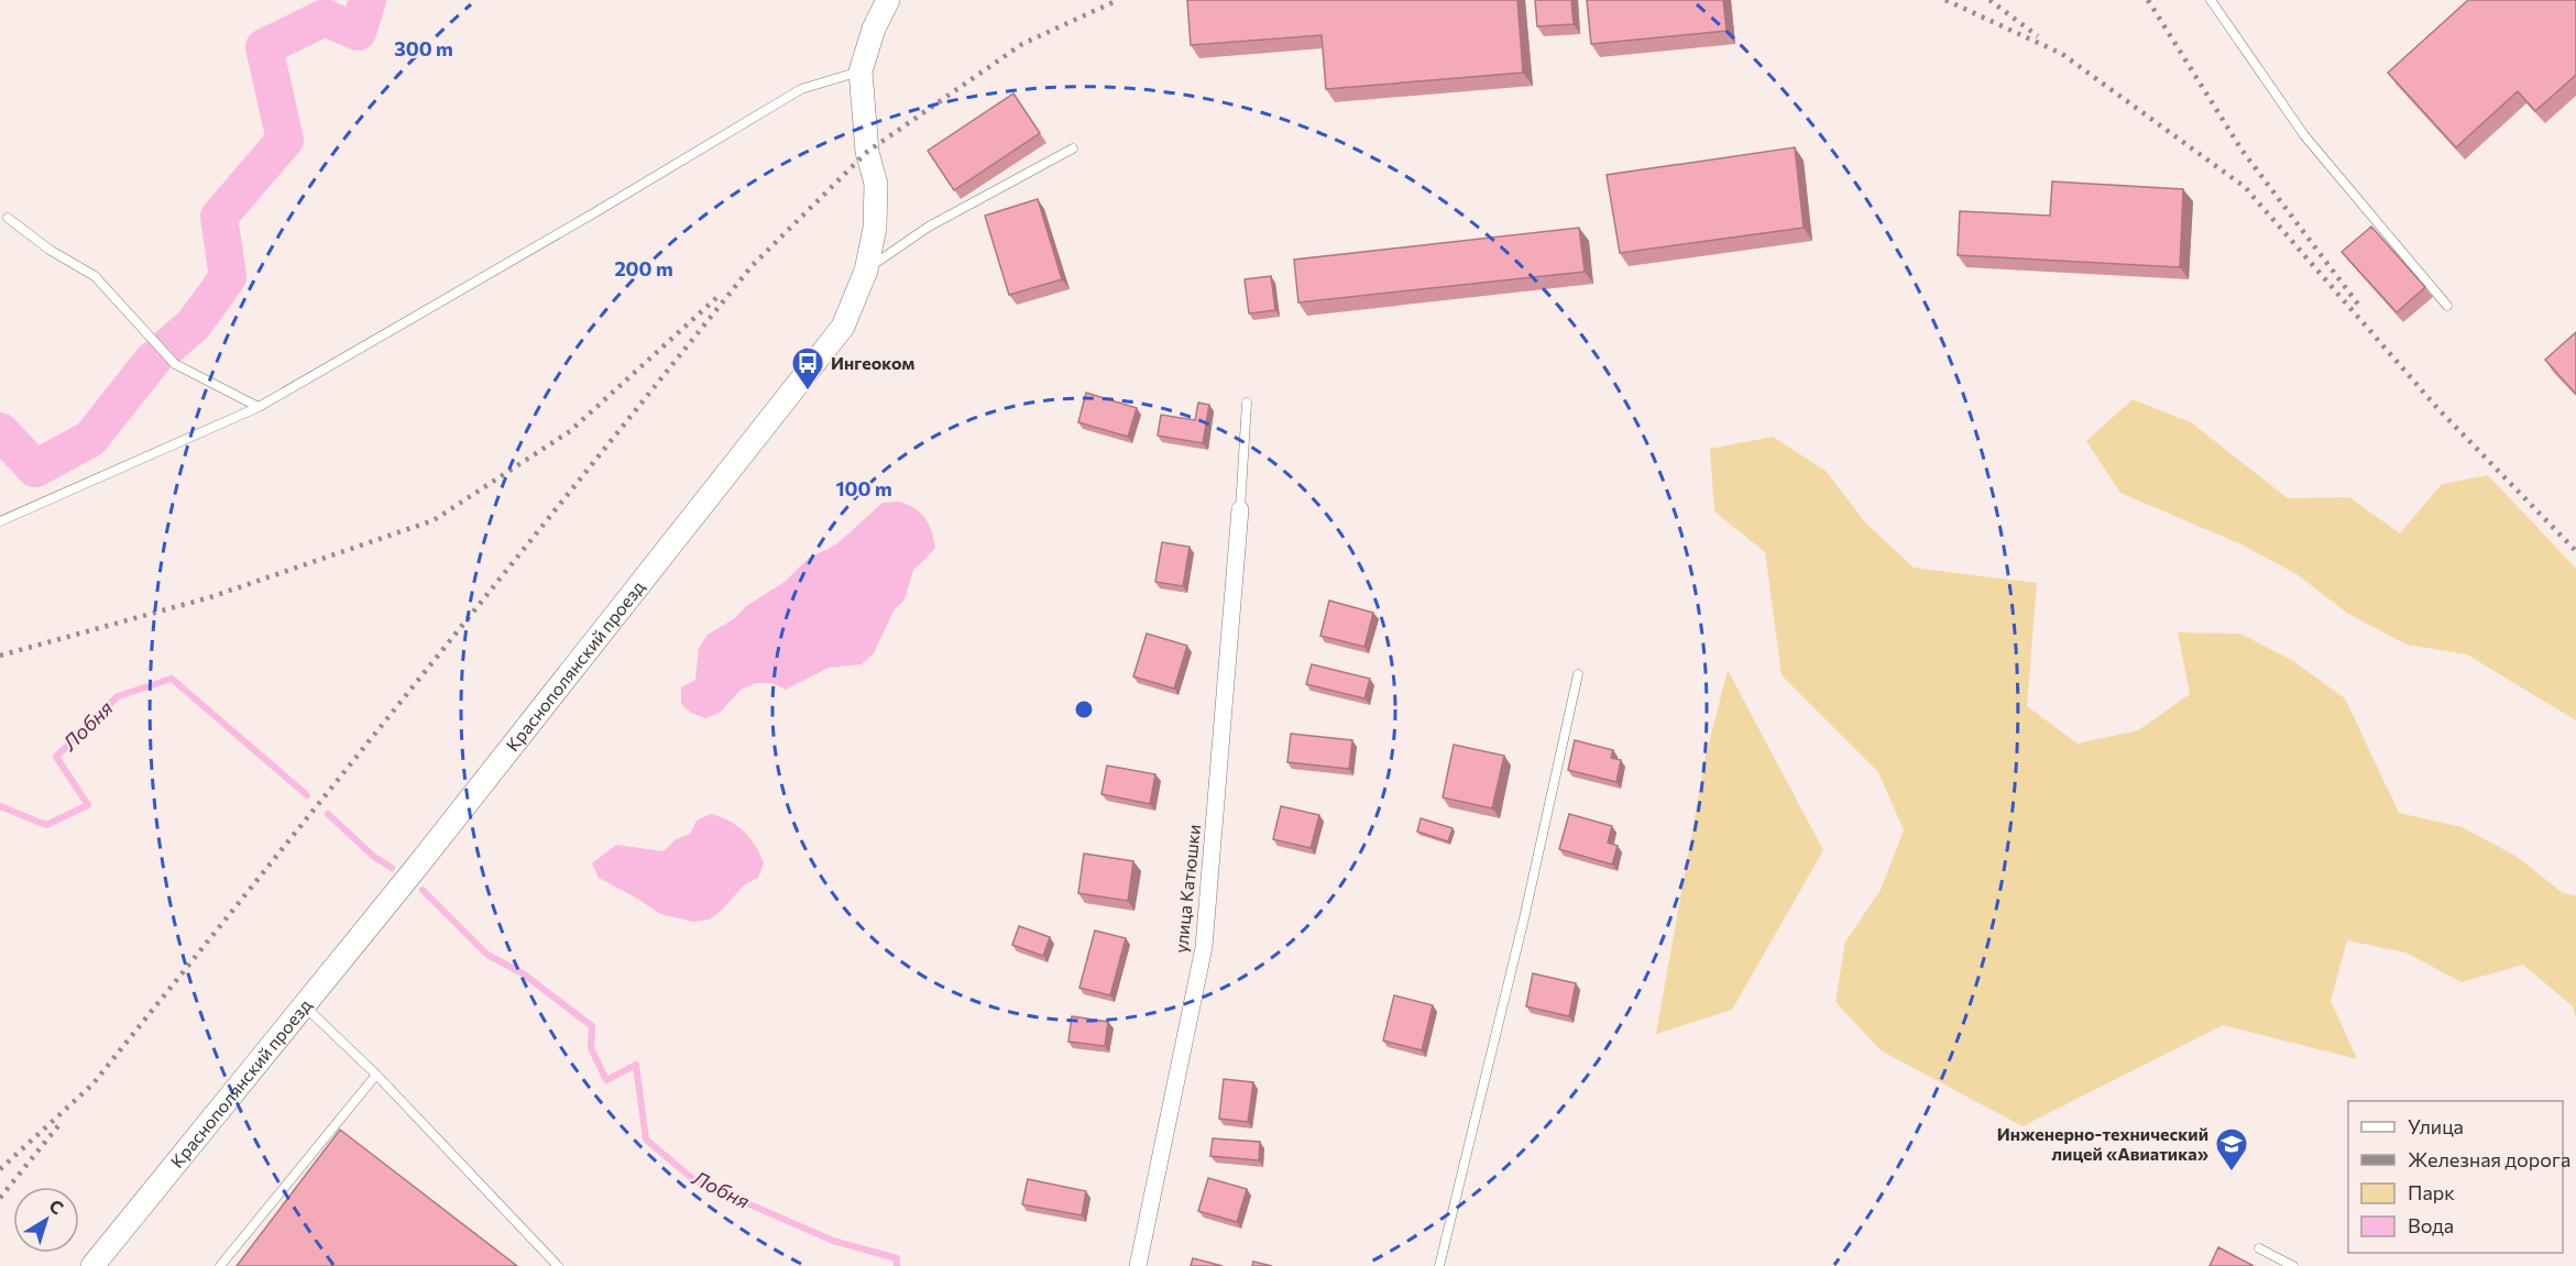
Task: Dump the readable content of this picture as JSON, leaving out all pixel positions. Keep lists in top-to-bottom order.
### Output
{
  "streets": {
    "main road": ["Краснополянский проезд"],
    "street": ["улица Катюшки"]
  },
  "water": ["Лобня"],
  "places": {
    "bus stop": ["Ингеоком"],
    "school or university": ["Инженерно-технический лицей «Авиатика»"]
  },
  "legend": [
    "Улица",
    "Железная дорога",
    "Парк",
    "Вода"
  ],
  "north": "top right",
  "rings": ["300 m", "200 m", "100 m"]
}
